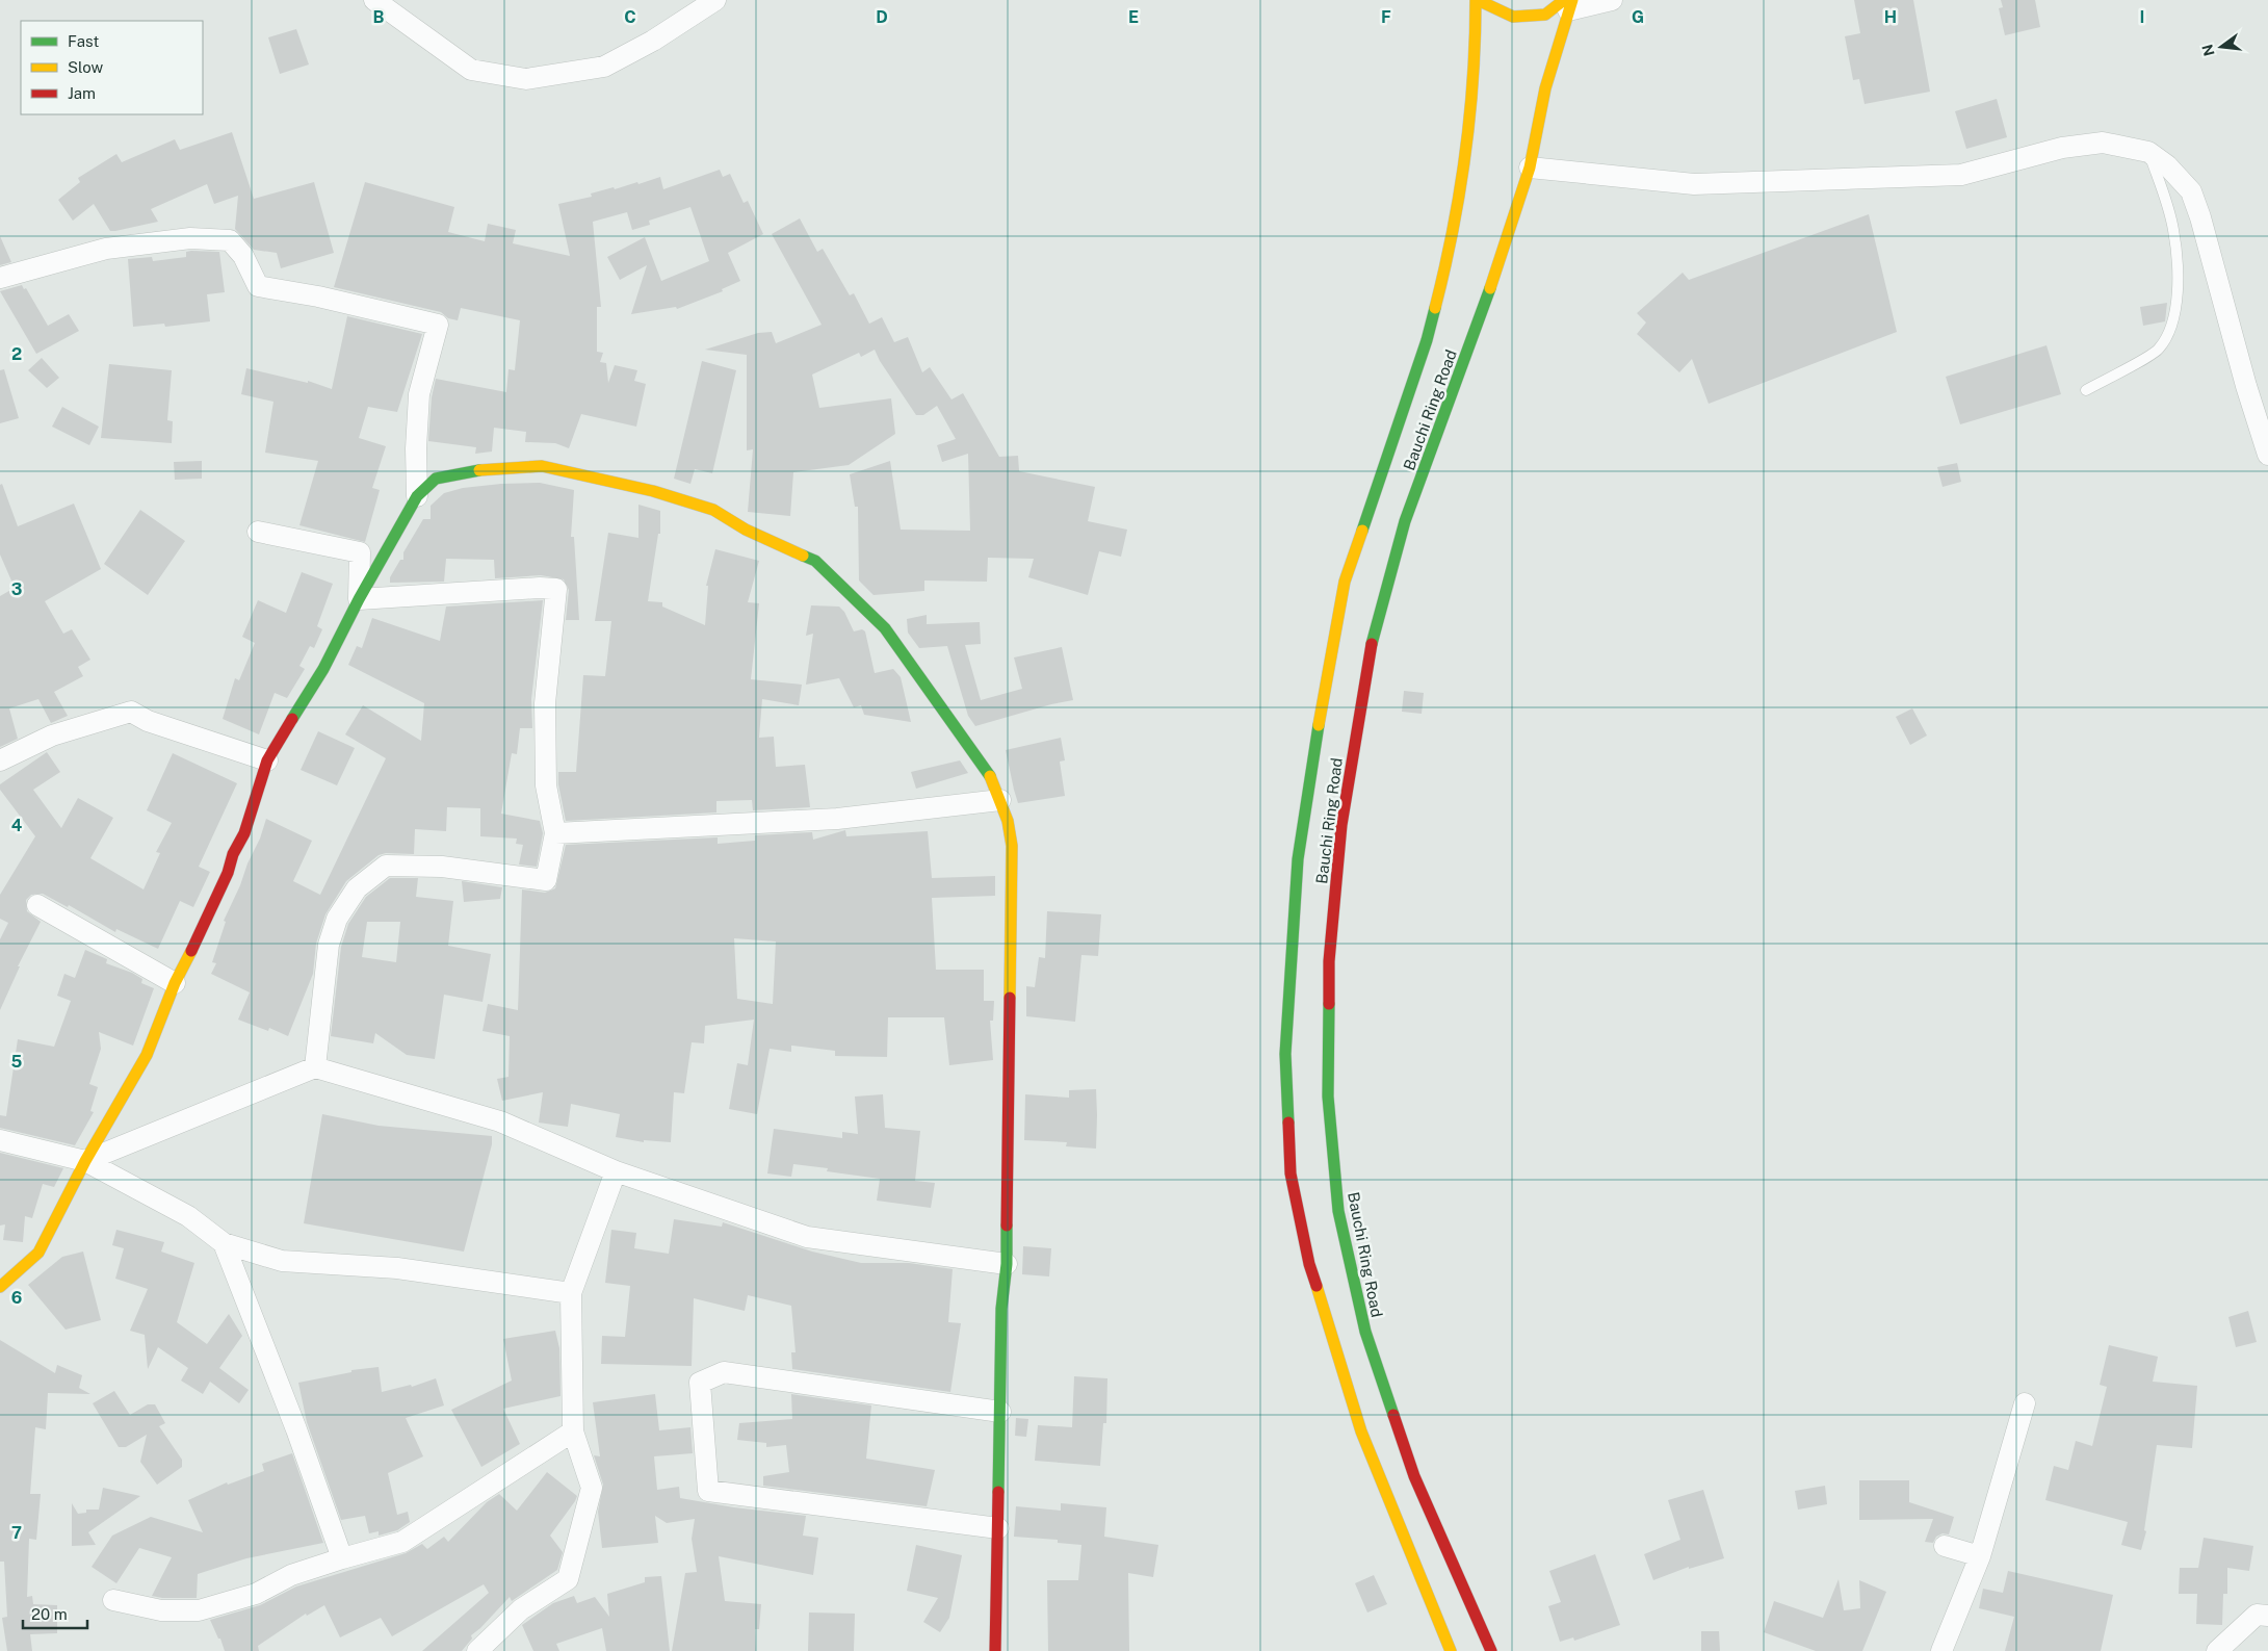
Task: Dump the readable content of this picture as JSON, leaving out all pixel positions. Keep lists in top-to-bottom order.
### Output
{
  "streets": {
    "main road": ["Bauchi Ring Road"]
  },
  "legend": ["Fast", "Slow", "Jam"],
  "scale_bar": "20 m",
  "north": "left",
  "grid": {
    "columns": [
      "B",
      "C",
      "D",
      "E",
      "F",
      "G",
      "H",
      "I"
    ],
    "rows": [
      "2",
      "3",
      "4",
      "5",
      "6",
      "7"
    ]
  }
}
